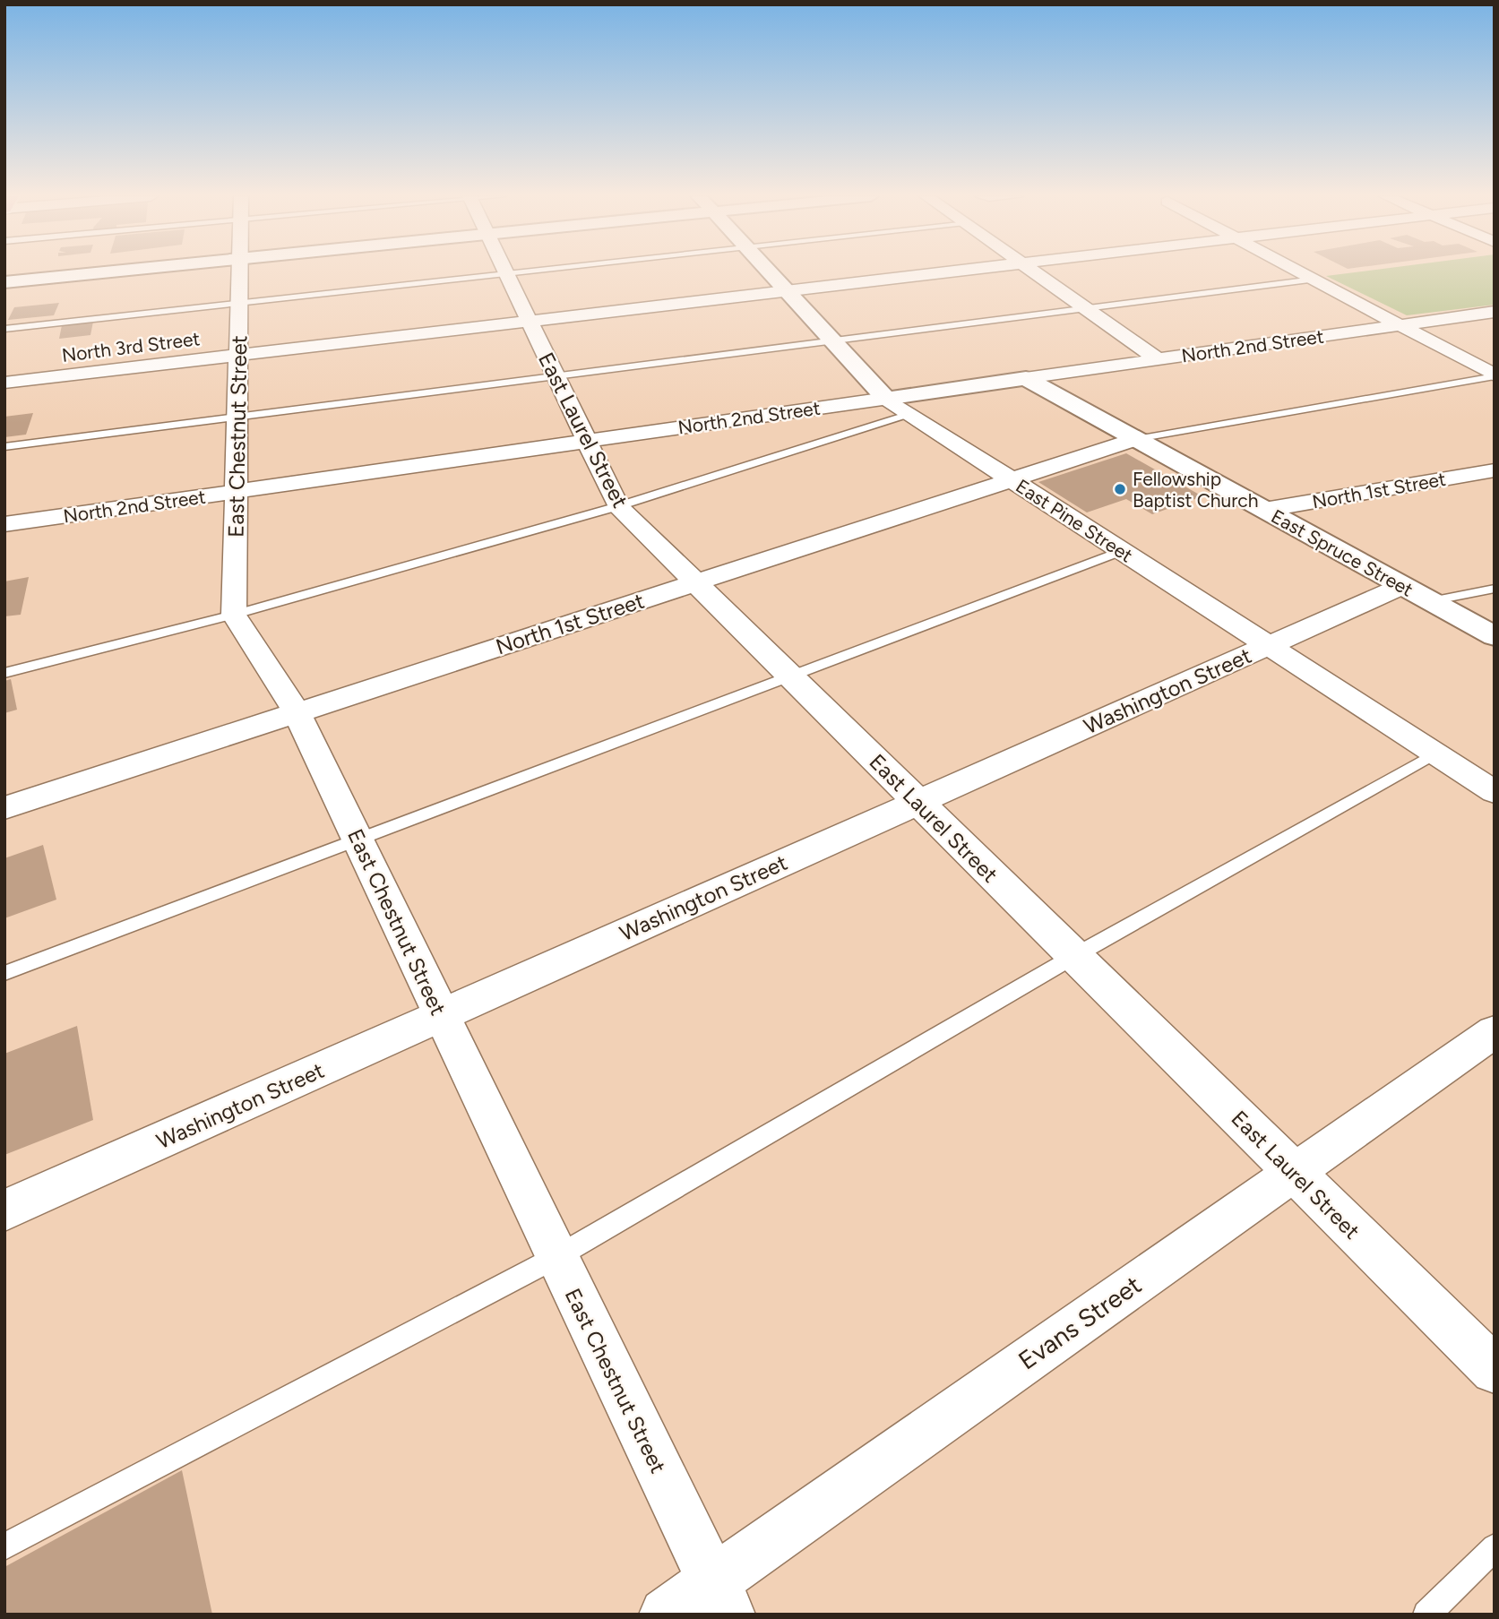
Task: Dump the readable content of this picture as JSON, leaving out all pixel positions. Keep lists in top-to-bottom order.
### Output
{
  "streets": {
    "street": [
      "North 2nd Street",
      "North 3rd Street",
      "East Laurel Street",
      "East Chestnut Street",
      "North 1st Street",
      "East Pine Street",
      "East Spruce Street",
      "Washington Street",
      "Evans Street"
    ]
  },
  "crossings": [
    ["North 2nd Street", "East Laurel Street"],
    ["North 2nd Street", "East Chestnut Street"],
    ["North 2nd Street", "East Pine Street"],
    ["North 2nd Street", "East Spruce Street"],
    ["North 3rd Street", "East Laurel Street"],
    ["North 3rd Street", "East Chestnut Street"],
    ["North 3rd Street", "East Pine Street"],
    ["East Laurel Street", "North 1st Street"],
    ["East Laurel Street", "Washington Street"],
    ["East Laurel Street", "Evans Street"],
    ["East Chestnut Street", "North 1st Street"],
    ["East Chestnut Street", "Washington Street"],
    ["East Chestnut Street", "Evans Street"],
    ["North 1st Street", "East Pine Street"],
    ["North 1st Street", "East Spruce Street"],
    ["East Pine Street", "Washington Street"],
    ["East Spruce Street", "Washington Street"]
  ],
  "places": ["Fellowship Baptist Church"]
}
